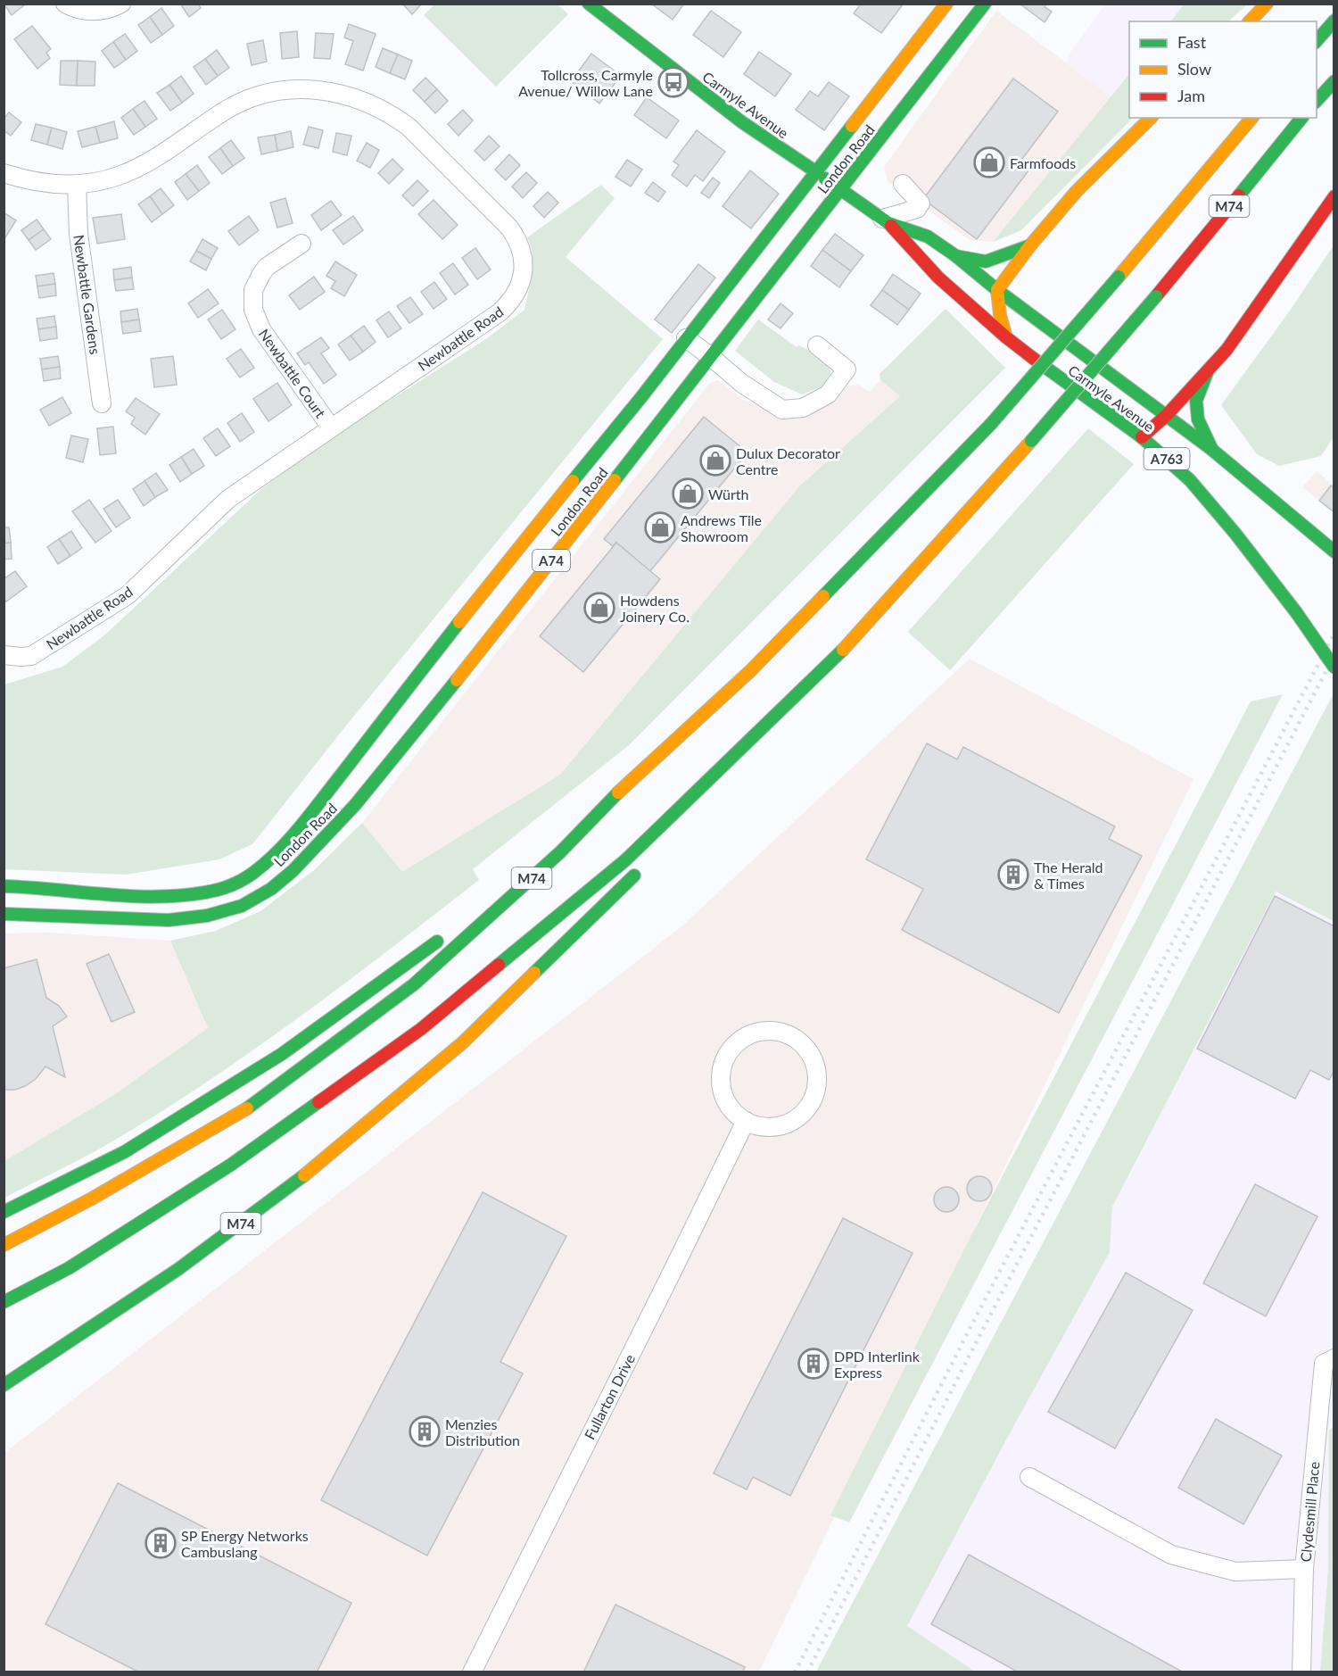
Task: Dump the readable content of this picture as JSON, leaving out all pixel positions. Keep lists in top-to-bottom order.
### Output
{
  "streets": {
    "main road": [
      "Carmyle Avenue",
      "London Road",
      "M74",
      "A763",
      "A74"
    ],
    "street": [
      "Newbattle Gardens",
      "Newbattle Road",
      "Newbattle Court",
      "Fullarton Drive",
      "Clydesmill Place"
    ]
  },
  "crossings": [
    ["Carmyle Avenue", "London Road"],
    ["Carmyle Avenue", "A763"],
    ["Newbattle Gardens", "Newbattle Road"],
    ["Newbattle Road", "Newbattle Court"]
  ],
  "places": {
    "bus stop": ["Tollcross, Carmyle Avenue/ Willow Lane"],
    "shop": [
      "Farmfoods",
      "Dulux Decorator Centre",
      "Würth",
      "Andrews Tile Showroom",
      "Howdens Joinery Co."
    ],
    "building": [
      "The Herald & Times",
      "DPD Interlink Express",
      "Menzies Distribution",
      "SP Energy Networks Cambuslang"
    ]
  },
  "legend": ["Fast", "Slow", "Jam"]
}
